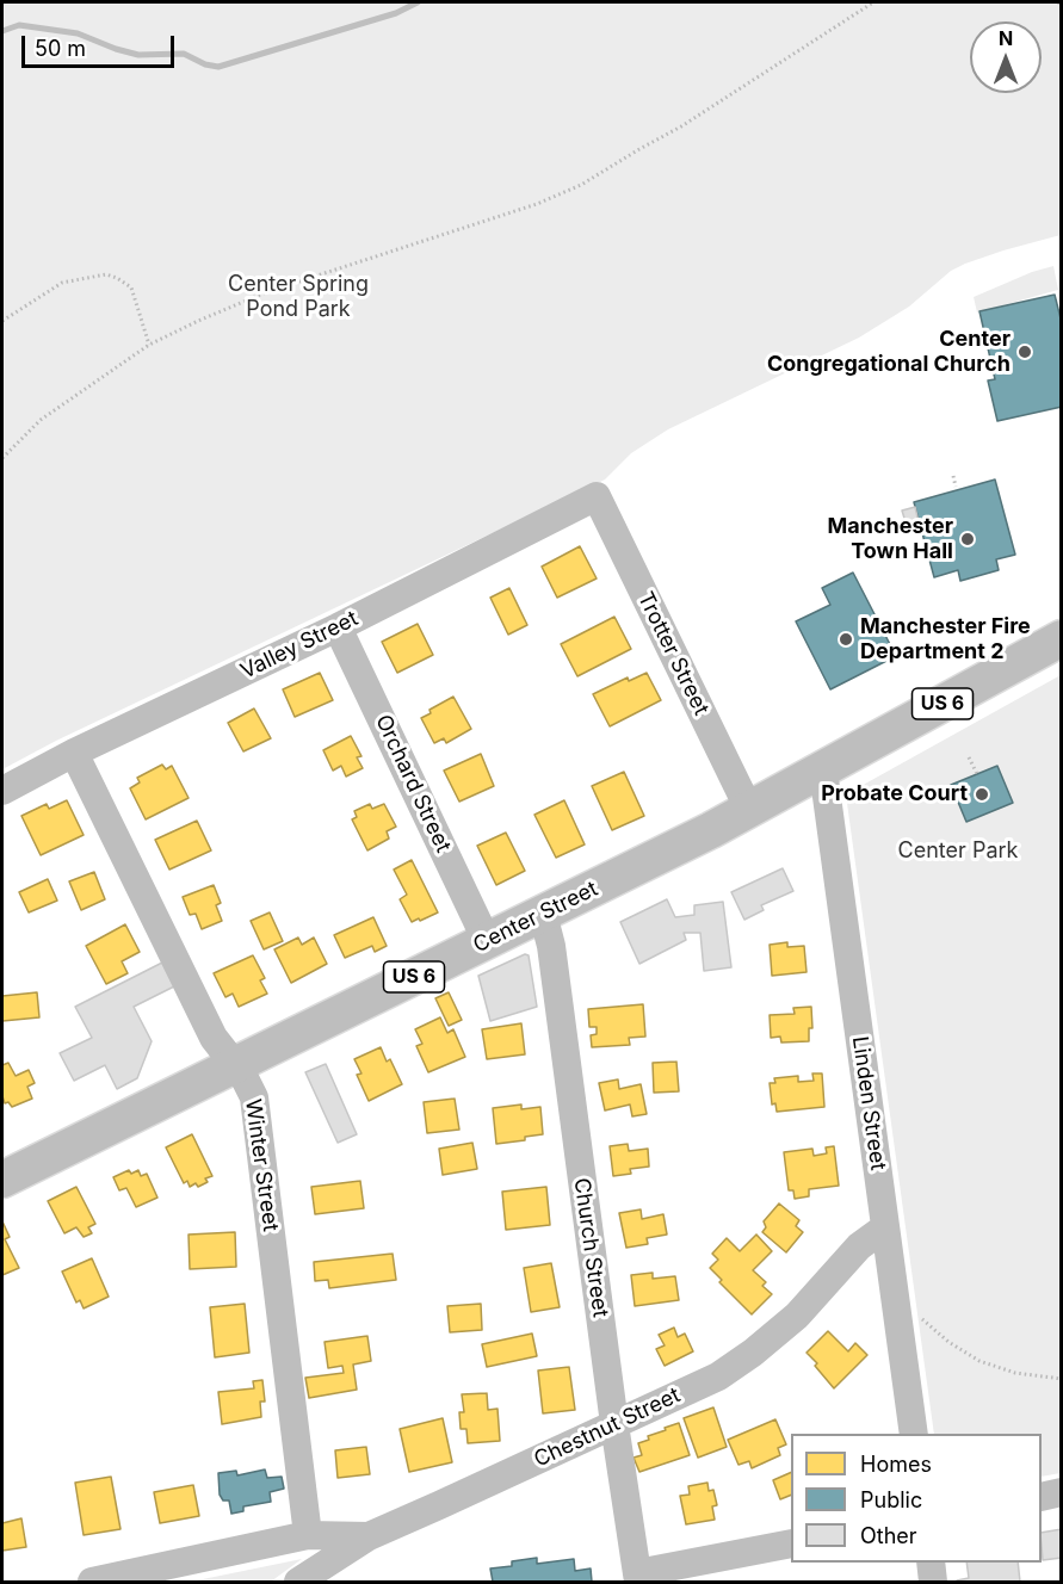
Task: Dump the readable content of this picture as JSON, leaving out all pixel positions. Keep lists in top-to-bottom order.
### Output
{
  "streets": {
    "main road": ["US 6", "Center Street"],
    "street": [
      "Valley Street",
      "Trotter Street",
      "Orchard Street",
      "Linden Street",
      "Winter Street",
      "Church Street",
      "Chestnut Street"
    ]
  },
  "crossings": [
    ["Valley Street", "Trotter Street"],
    ["Valley Street", "Orchard Street"],
    ["Valley Street", "Winter Street"],
    ["Trotter Street", "Center Street"],
    ["Orchard Street", "Center Street"],
    ["Center Street", "Linden Street"],
    ["Center Street", "Winter Street"],
    ["Center Street", "Church Street"],
    ["Linden Street", "Chestnut Street"],
    ["Church Street", "Chestnut Street"]
  ],
  "parks": ["Center Spring Pond Park", "Center Park"],
  "places": [
    "Center Congregational Church",
    "Manchester Town Hall",
    "Manchester Fire Department 2",
    "Probate Court"
  ],
  "legend": ["Homes", "Public", "Other"],
  "scale_bar": "50 m",
  "north": "top"
}
